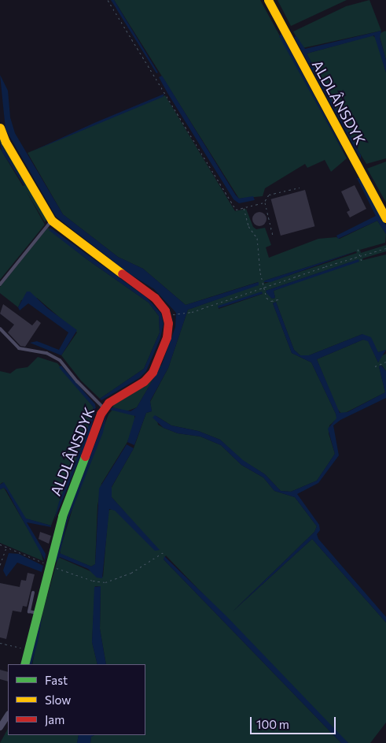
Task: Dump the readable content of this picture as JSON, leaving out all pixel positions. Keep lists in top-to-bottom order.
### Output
{
  "streets": {
    "street": ["ALDLÂNSDYK"]
  },
  "legend": ["Fast", "Slow", "Jam"],
  "scale_bar": "100 m"
}
